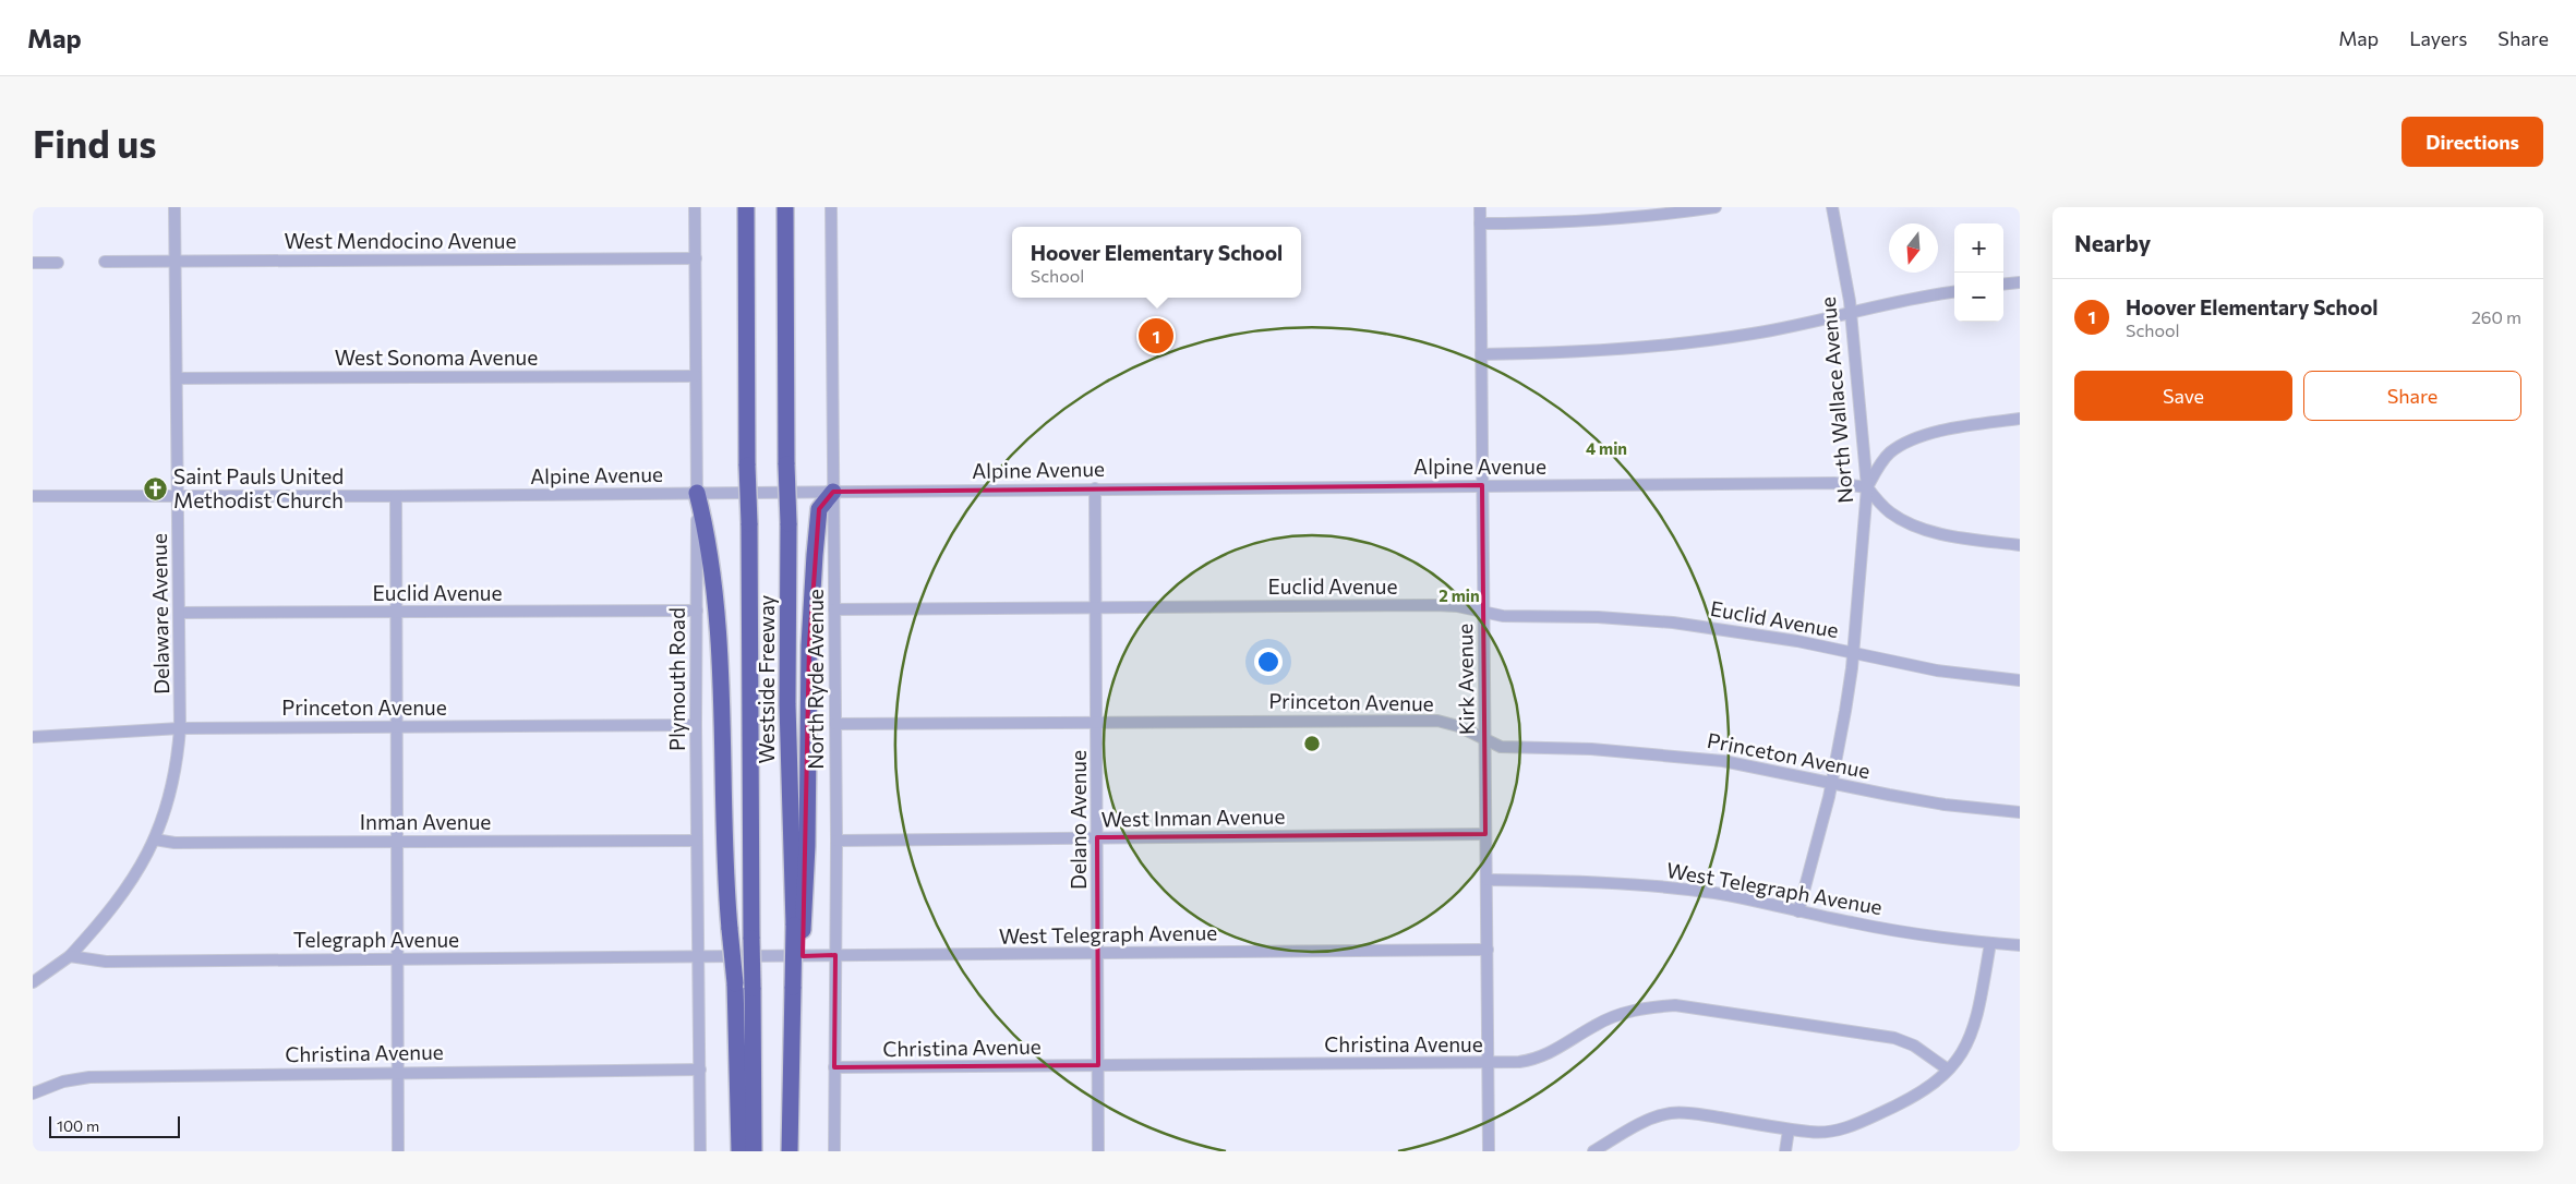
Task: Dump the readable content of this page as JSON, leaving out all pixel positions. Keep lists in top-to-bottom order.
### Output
{
  "streets": {
    "highway": ["Westside Freeway"],
    "street": [
      "West Mendocino Avenue",
      "West Sonoma Avenue",
      "North Wallace Avenue",
      "Alpine Avenue",
      "Euclid Avenue",
      "Delaware Avenue",
      "Plymouth Road",
      "North Ryde Avenue",
      "Kirk Avenue",
      "Princeton Avenue",
      "West Inman Avenue",
      "Delano Avenue",
      "Inman Avenue",
      "West Telegraph Avenue",
      "Telegraph Avenue",
      "Christina Avenue"
    ]
  },
  "crossings": [
    ["West Mendocino Avenue", "Delaware Avenue"],
    ["West Mendocino Avenue", "Plymouth Road"],
    ["West Sonoma Avenue", "Delaware Avenue"],
    ["West Sonoma Avenue", "Plymouth Road"],
    ["North Wallace Avenue", "Alpine Avenue"],
    ["North Wallace Avenue", "Euclid Avenue"],
    ["North Wallace Avenue", "Princeton Avenue"],
    ["North Wallace Avenue", "West Telegraph Avenue"],
    ["Alpine Avenue", "Delaware Avenue"],
    ["Alpine Avenue", "Plymouth Road"],
    ["Alpine Avenue", "North Ryde Avenue"],
    ["Alpine Avenue", "Kirk Avenue"],
    ["Alpine Avenue", "Delano Avenue"],
    ["Euclid Avenue", "Delaware Avenue"],
    ["Euclid Avenue", "Plymouth Road"],
    ["Euclid Avenue", "North Ryde Avenue"],
    ["Euclid Avenue", "Kirk Avenue"],
    ["Euclid Avenue", "Delano Avenue"],
    ["Delaware Avenue", "Princeton Avenue"],
    ["Delaware Avenue", "Inman Avenue"],
    ["Delaware Avenue", "Telegraph Avenue"],
    ["Plymouth Road", "Princeton Avenue"],
    ["Plymouth Road", "Inman Avenue"],
    ["Plymouth Road", "Telegraph Avenue"],
    ["Plymouth Road", "Christina Avenue"],
    ["North Ryde Avenue", "Princeton Avenue"],
    ["North Ryde Avenue", "West Inman Avenue"],
    ["North Ryde Avenue", "West Telegraph Avenue"],
    ["North Ryde Avenue", "Christina Avenue"],
    ["Kirk Avenue", "Princeton Avenue"],
    ["Kirk Avenue", "West Inman Avenue"],
    ["Kirk Avenue", "West Telegraph Avenue"],
    ["Kirk Avenue", "Christina Avenue"],
    ["Princeton Avenue", "Delano Avenue"],
    ["West Inman Avenue", "Delano Avenue"],
    ["Delano Avenue", "West Telegraph Avenue"],
    ["Delano Avenue", "Christina Avenue"],
    ["West Telegraph Avenue", "Telegraph Avenue"]
  ],
  "places": {
    "church": ["Saint Pauls United Methodist Church"]
  },
  "scale_bar": "100 m",
  "north": "bottom",
  "page": {
    "header": "Map",
    "nav": ["Map", "Layers", "Share"],
    "buttons": [
      "Directions",
      ["Save", "Share"]
    ],
    "title": "Find us",
    "heading": "Nearby",
    "map_buttons": ["+", "−"],
    "popup": ["Hoover Elementary School", "School"],
    "list": [
      {
        "mark": "1",
        "name": "Hoover Elementary School",
        "note": "School",
        "value": "260 m"
      }
    ],
    "pins": "1",
    "scale": "100 m"
  },
  "rings": ["4 min", "2 min"]
}
